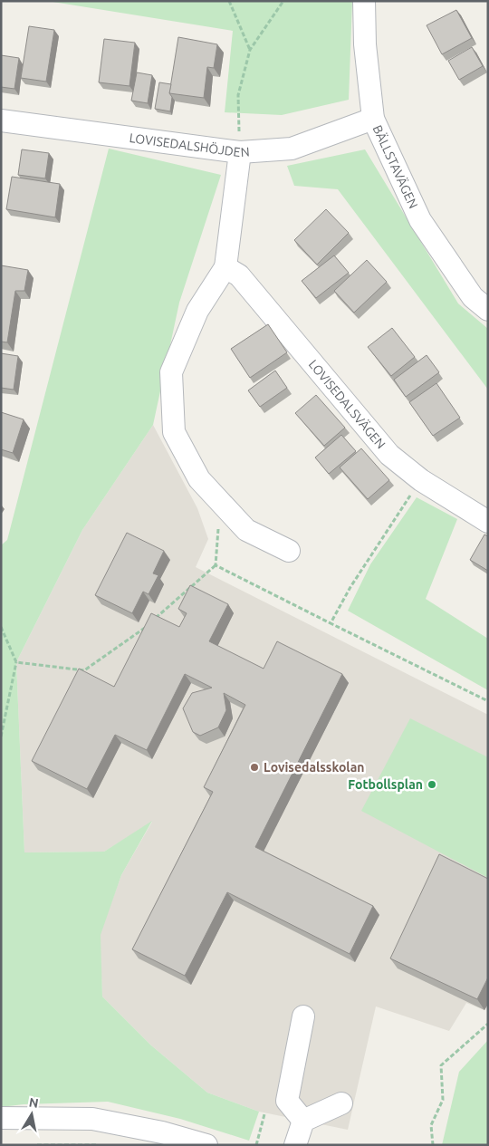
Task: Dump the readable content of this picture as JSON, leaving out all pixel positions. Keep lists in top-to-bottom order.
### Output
{
  "streets": {
    "street": ["LOVISEDALSHÖJDEN", "BÄLLSTAVÄGEN", "LOVISEDALSVÄGEN"]
  },
  "crossings": [
    ["LOVISEDALSHÖJDEN", "BÄLLSTAVÄGEN"]
  ],
  "places": ["Lovisedalsskolan", "Fotbollsplan"],
  "north": "top"
}
